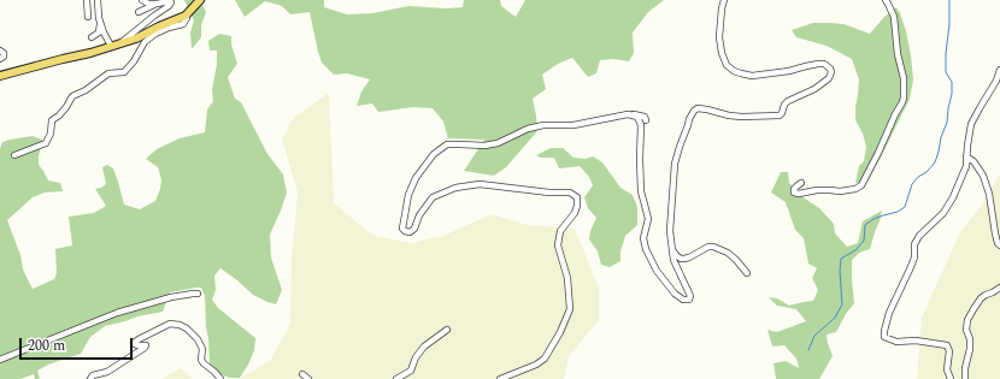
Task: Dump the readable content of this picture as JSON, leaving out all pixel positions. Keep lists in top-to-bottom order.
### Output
{
  "scale_bar": "200 m"
}
